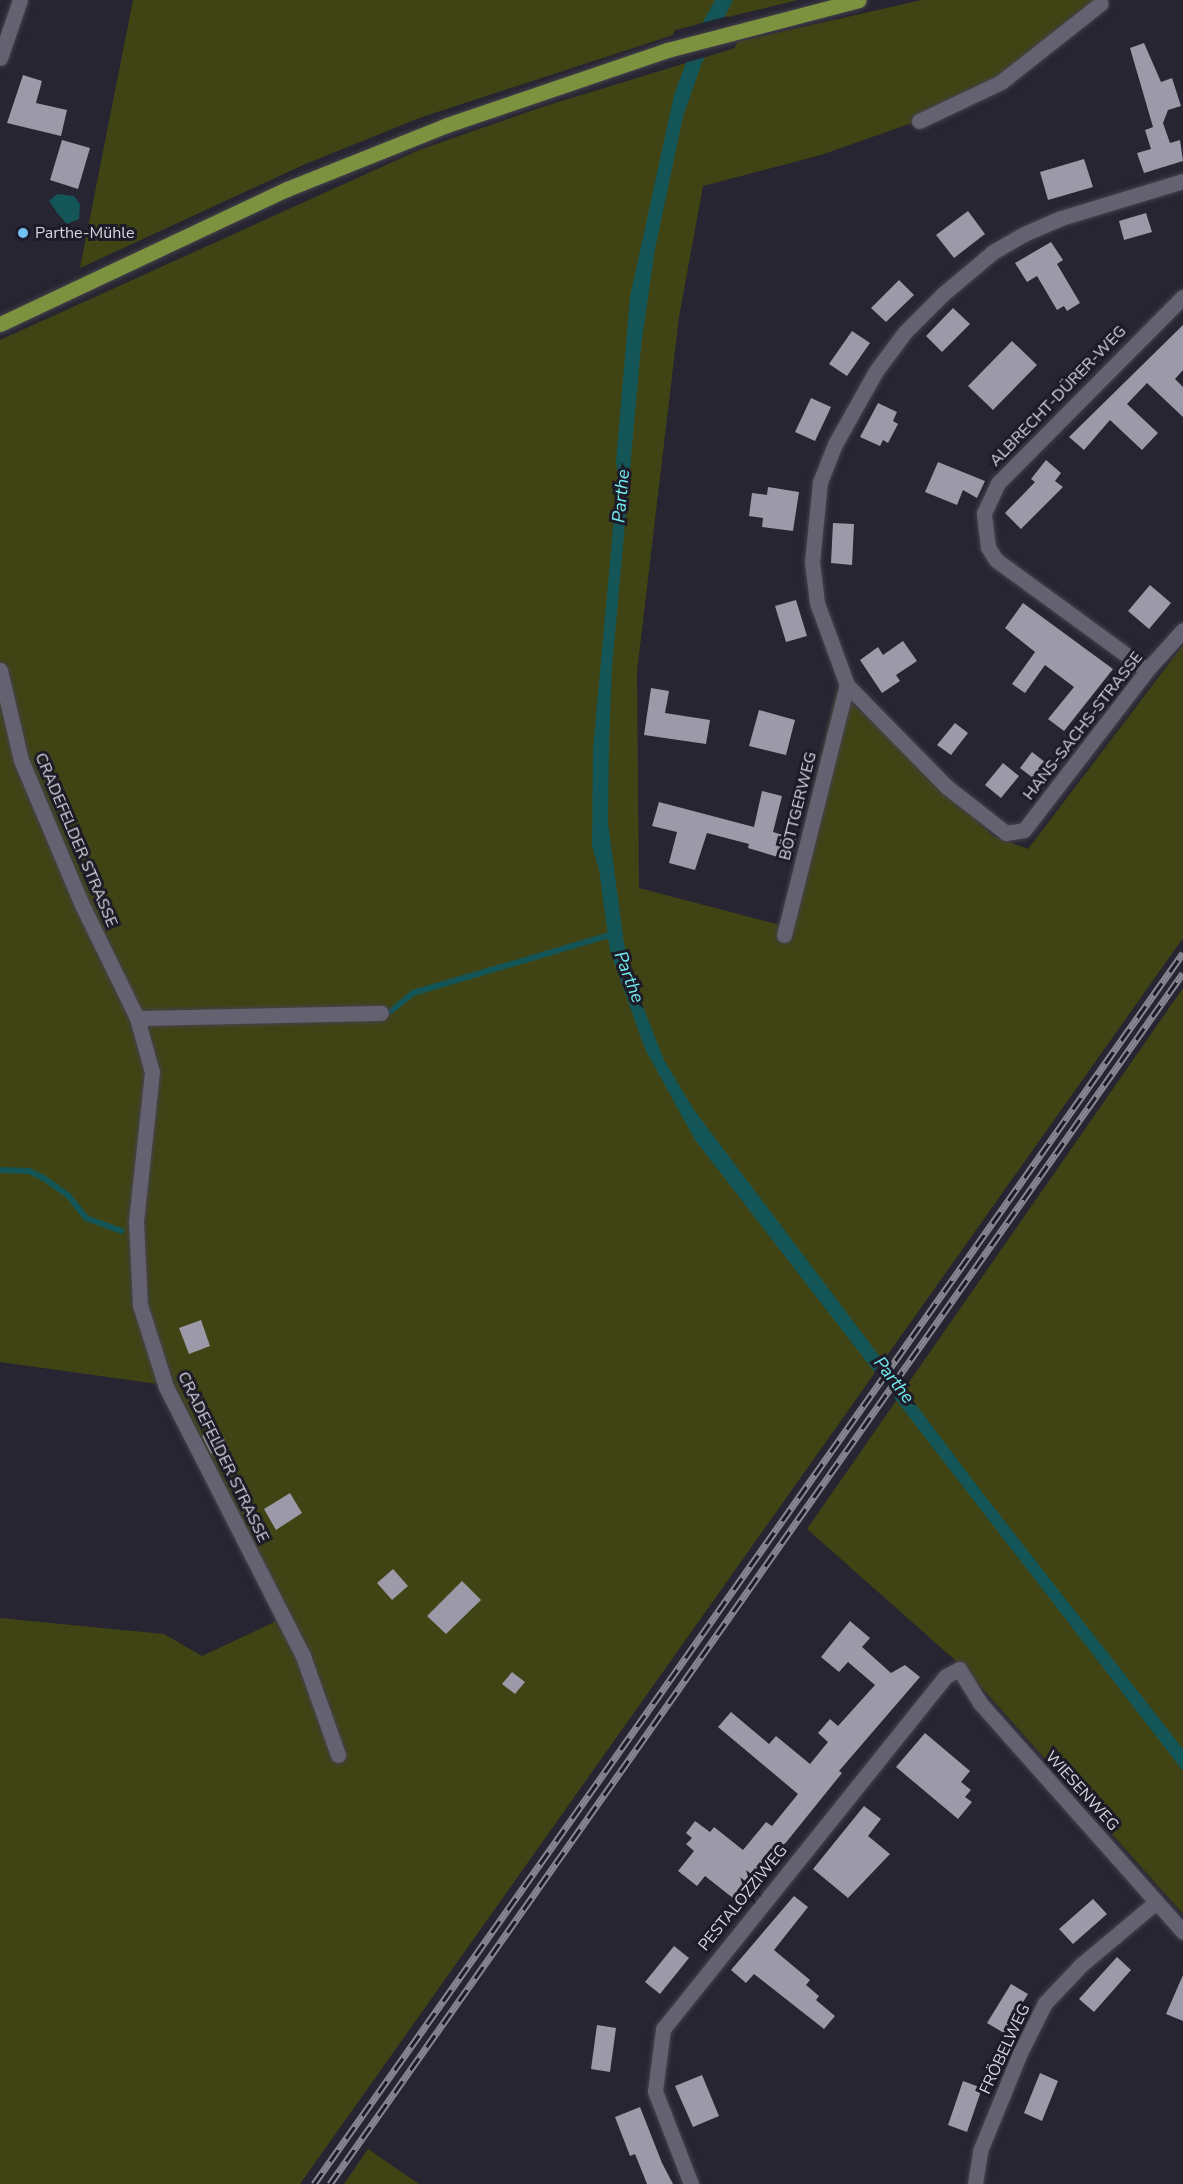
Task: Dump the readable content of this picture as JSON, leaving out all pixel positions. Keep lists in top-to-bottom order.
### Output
{
  "streets": {
    "street": [
      "ALBRECHT-DÜRER-WEG",
      "HANS-SACHS-STRASSE",
      "BÖTTGERWEG",
      "CRADEFELDER STRASSE",
      "WIESENWEG",
      "PESTALOZZIWEG",
      "FRÖBELWEG"
    ]
  },
  "crossings": [
    ["ALBRECHT-DÜRER-WEG", "HANS-SACHS-STRASSE"],
    ["HANS-SACHS-STRASSE", "BÖTTGERWEG"],
    ["WIESENWEG", "PESTALOZZIWEG"],
    ["WIESENWEG", "FRÖBELWEG"]
  ],
  "water": ["Parthe"],
  "places": ["Parthe-Mühle"]
}
